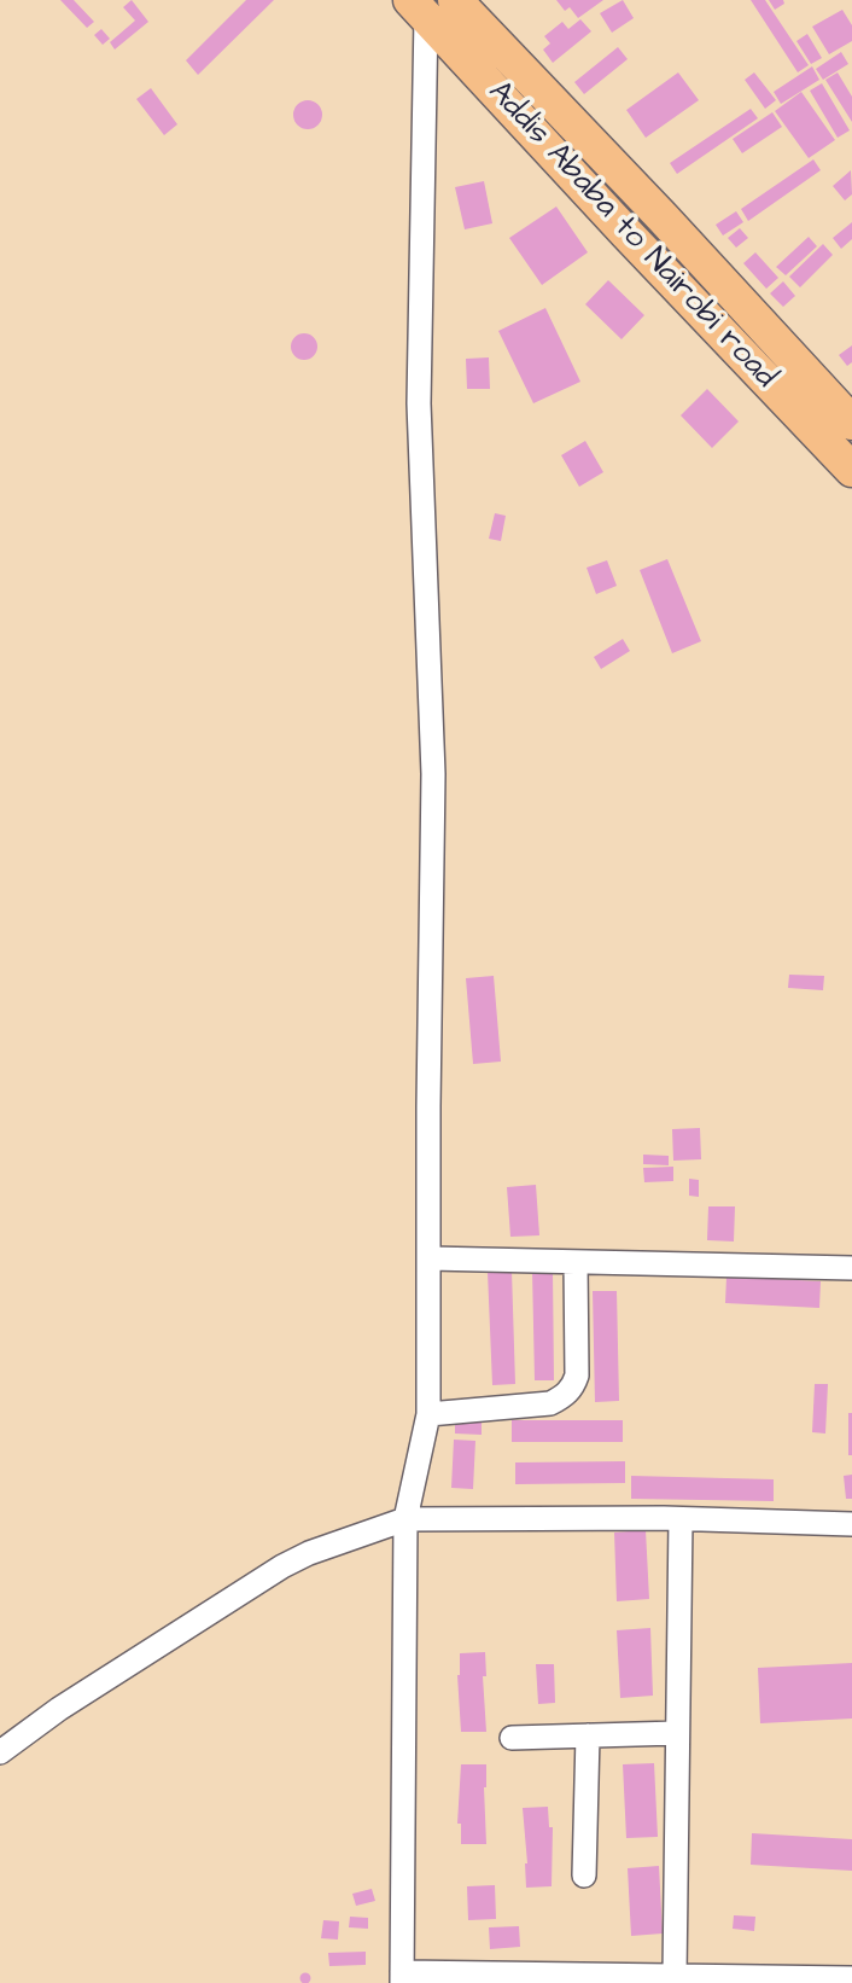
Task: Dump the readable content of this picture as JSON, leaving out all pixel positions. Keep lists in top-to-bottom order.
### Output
{
  "streets": {
    "highway": ["Addis Ababa to Nairobi road"]
  }
}
